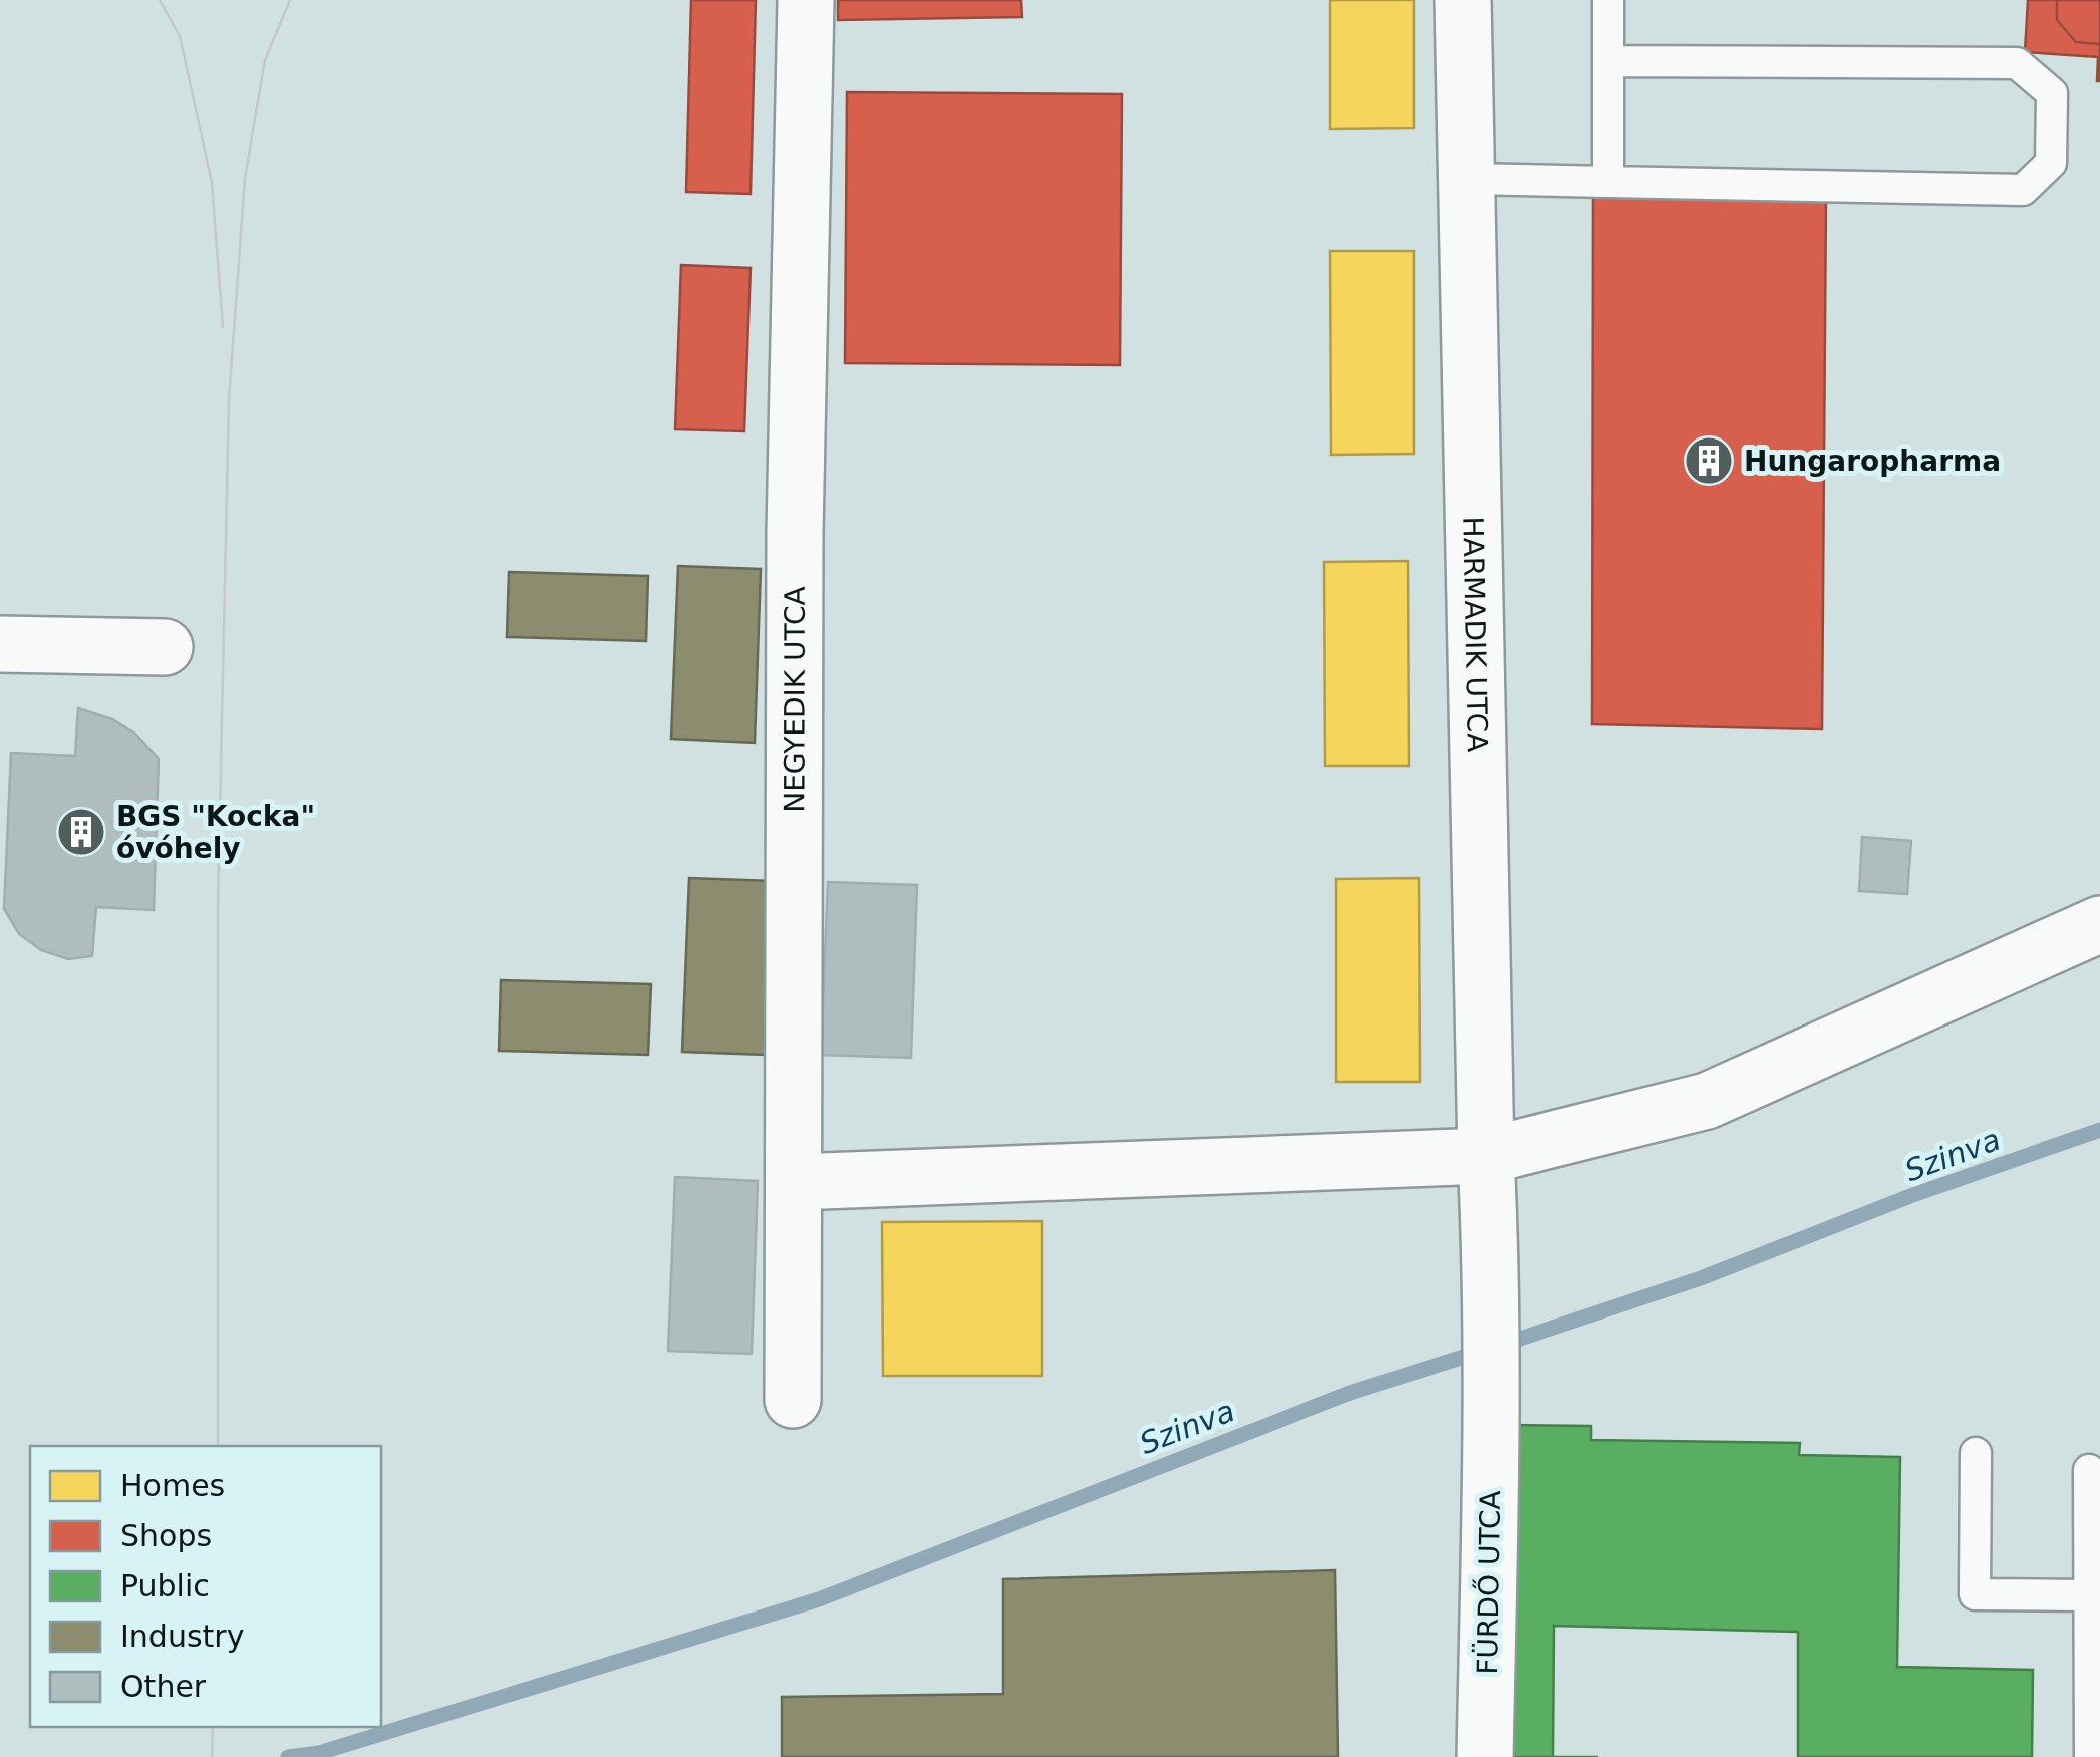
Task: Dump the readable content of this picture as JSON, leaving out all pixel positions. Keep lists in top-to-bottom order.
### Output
{
  "streets": {
    "street": ["HARMADIK UTCA", "NEGYEDIK UTCA", "FÜRDŐ UTCA"]
  },
  "crossings": [
    ["HARMADIK UTCA", "FÜRDŐ UTCA"]
  ],
  "water": ["Szinva"],
  "places": {
    "building": ["Hungaropharma", "BGS \"Kocka\" óvóhely"]
  },
  "legend": [
    "Homes",
    "Shops",
    "Public",
    "Industry",
    "Other"
  ]
}
